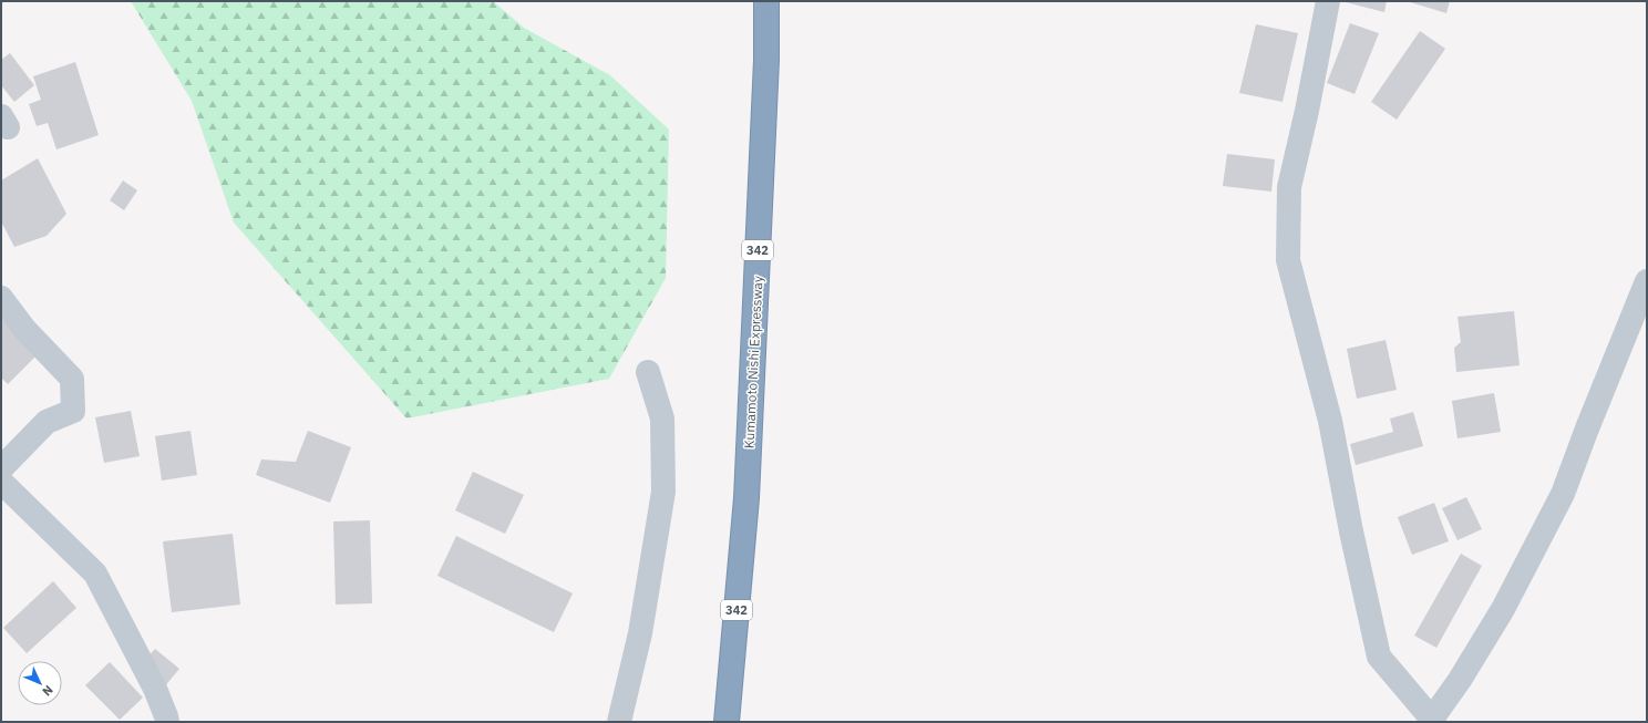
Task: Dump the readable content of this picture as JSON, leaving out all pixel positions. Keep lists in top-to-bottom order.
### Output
{
  "streets": {
    "highway": ["342", "Kumamoto Nishi Expressway"]
  },
  "north": "bottom right"
}
